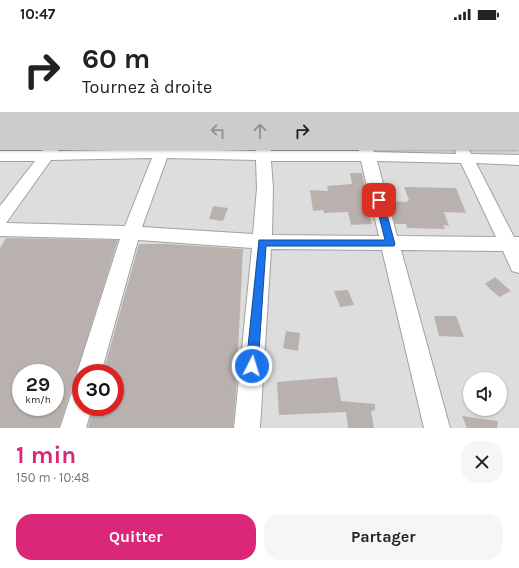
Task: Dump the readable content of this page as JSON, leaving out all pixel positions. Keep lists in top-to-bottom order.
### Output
{
  "page": {
    "status": "10:47",
    "turn": ["60 m", "Tournez à droite"],
    "speed": "29 km/h",
    "limit": "30",
    "heading": ["1 min", "150 m · 10:48"],
    "buttons": ["Quitter", "Partager"]
  }
}
